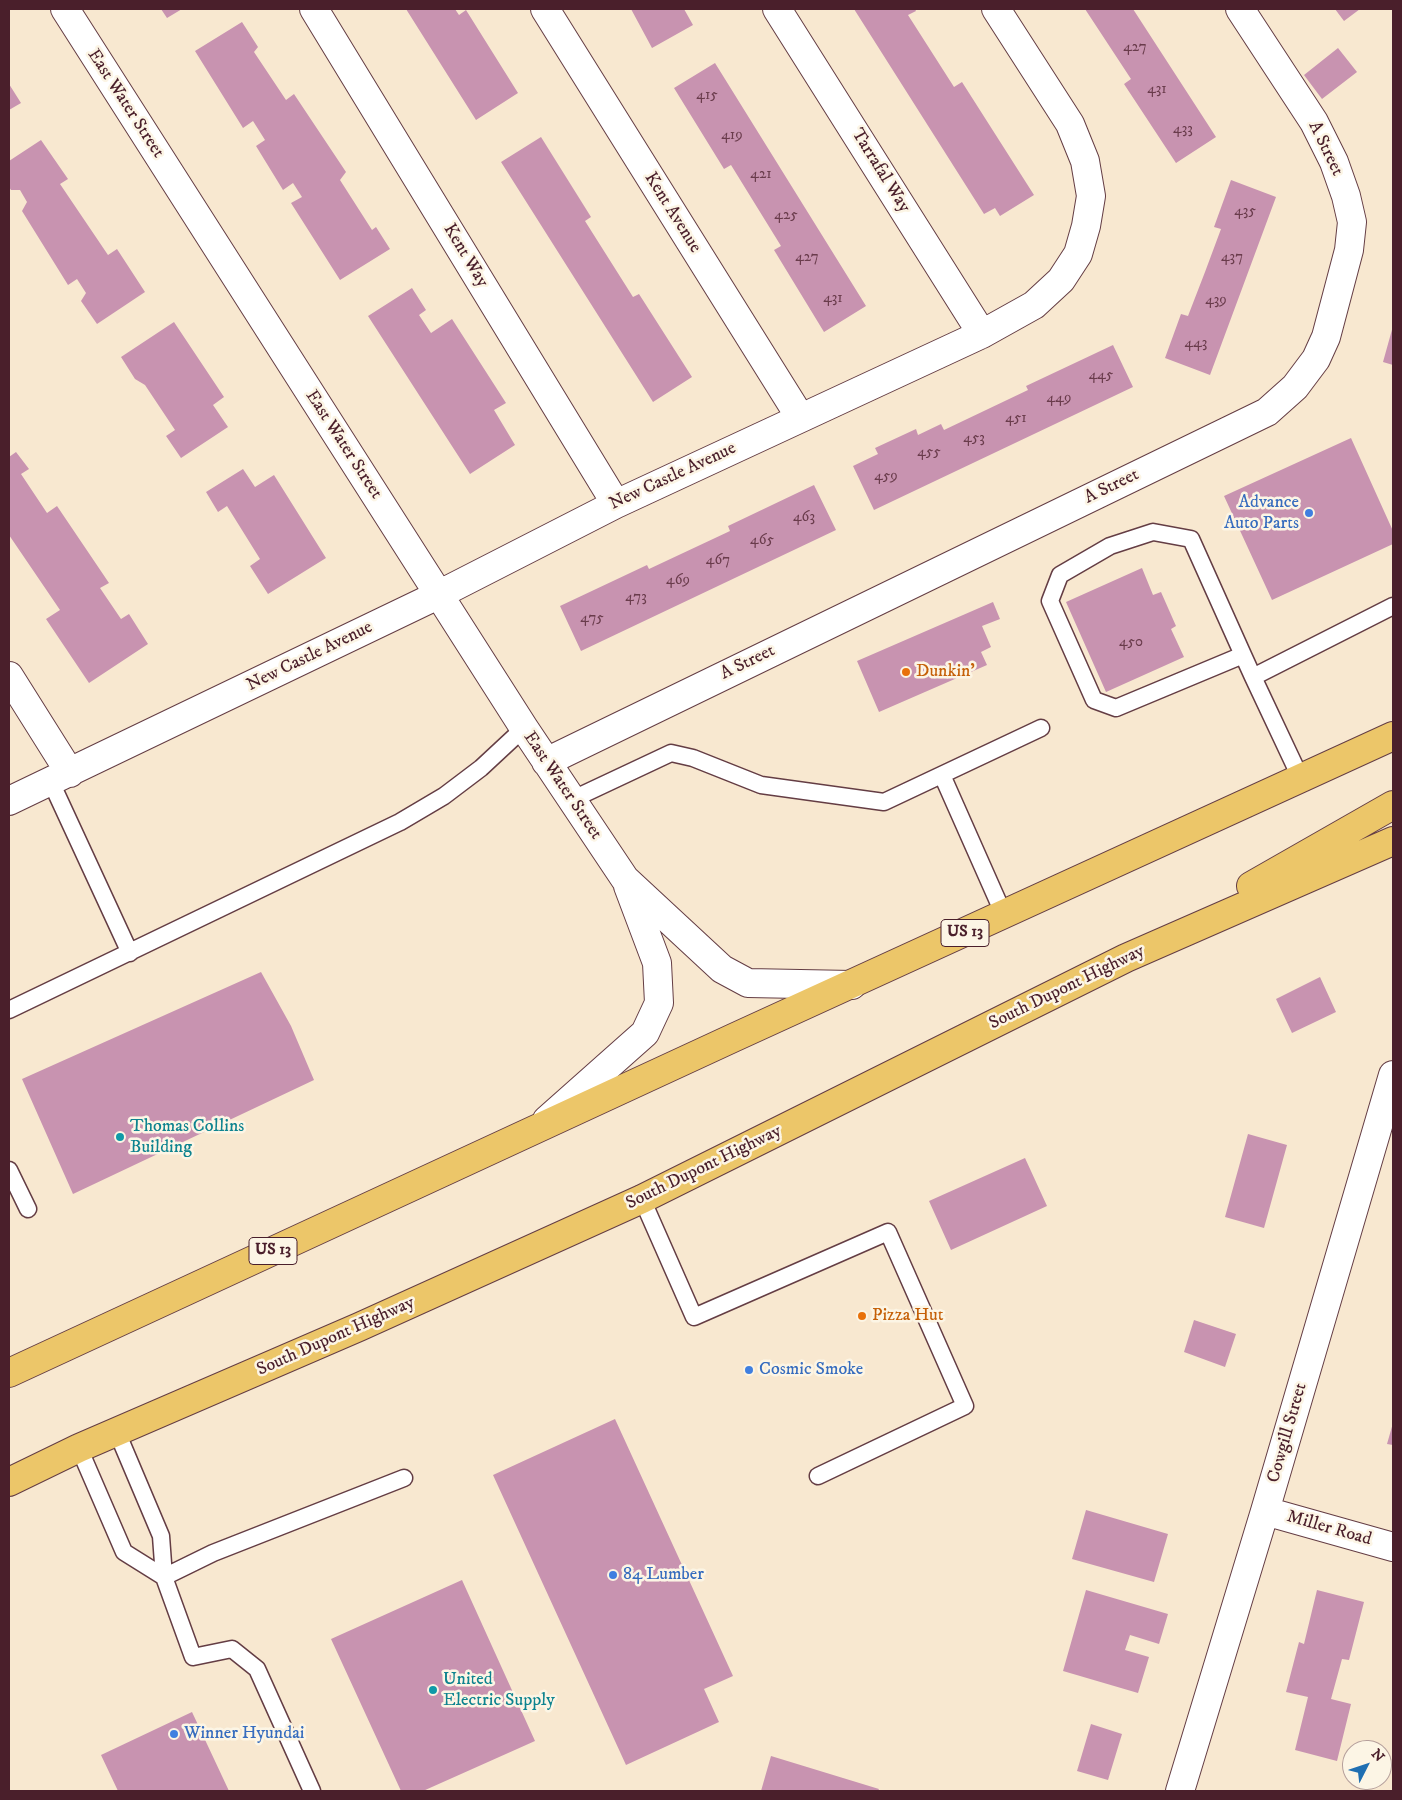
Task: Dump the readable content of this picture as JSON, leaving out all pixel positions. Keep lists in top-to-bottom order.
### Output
{
  "streets": {
    "highway": ["US 13", "South Dupont Highway"],
    "street": [
      "East Water Street",
      "A Street",
      "Tarrafal Way",
      "Kent Avenue",
      "Kent Way",
      "New Castle Avenue",
      "Cowgill Street",
      "Miller Road"
    ]
  },
  "crossings": [
    ["East Water Street", "A Street"],
    ["East Water Street", "New Castle Avenue"],
    ["East Water Street", "US 13"],
    ["Tarrafal Way", "New Castle Avenue"],
    ["Kent Avenue", "New Castle Avenue"],
    ["Kent Way", "New Castle Avenue"],
    ["Cowgill Street", "Miller Road"]
  ],
  "places": [
    "Advance Auto Parts",
    "Dunkin'",
    "Thomas Collins Building",
    "Pizza Hut",
    "Cosmic Smoke",
    "84 Lumber",
    "United Electric Supply",
    "Winner Hyundai"
  ],
  "house_numbers": [
    "427",
    "431",
    "415",
    "433",
    "419",
    "421",
    "435",
    "425",
    "427",
    "437",
    "431",
    "439",
    "443",
    "445",
    "449",
    "451",
    "453",
    "455",
    "459",
    "463",
    "465",
    "467",
    "469",
    "473",
    "475",
    "450"
  ],
  "north": "top right"
}
